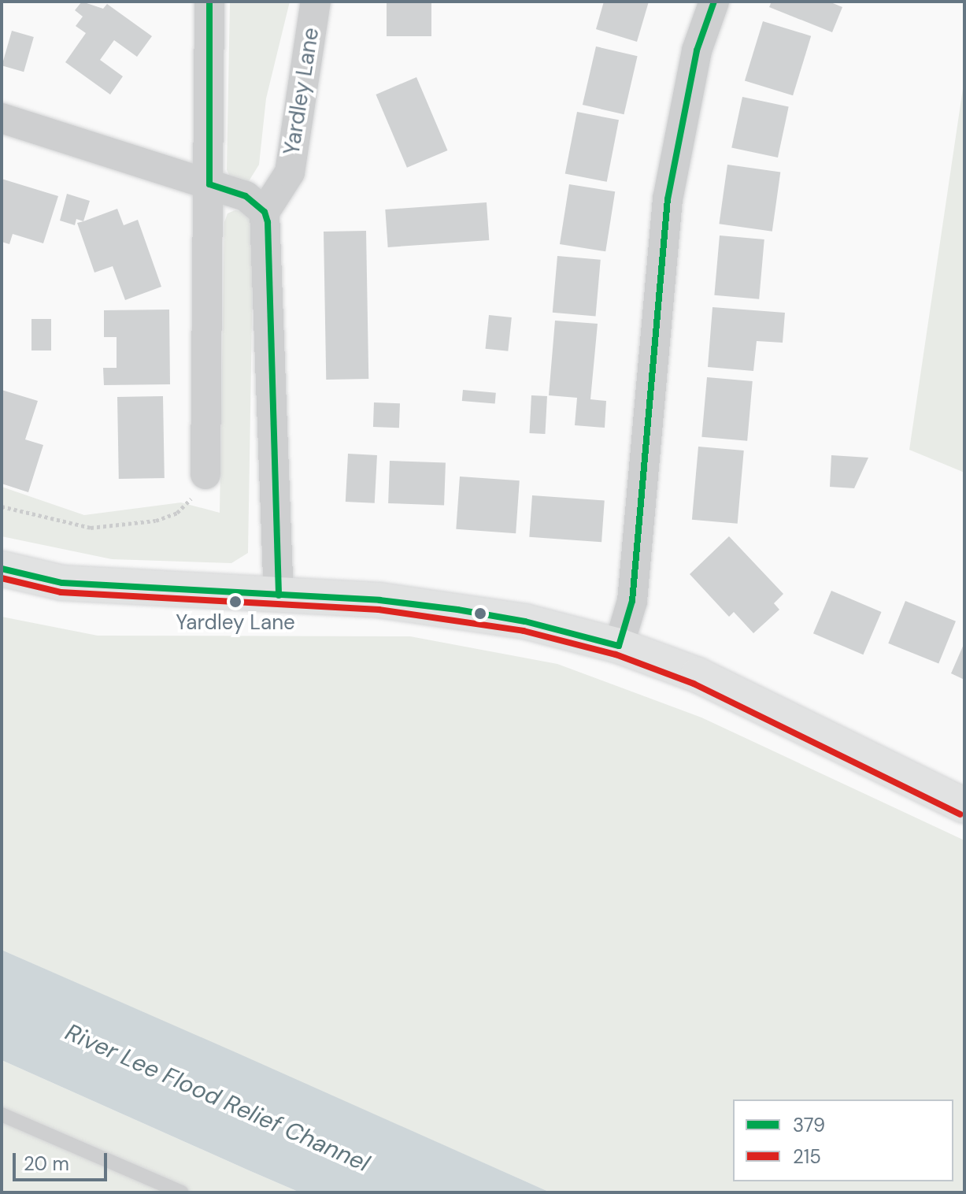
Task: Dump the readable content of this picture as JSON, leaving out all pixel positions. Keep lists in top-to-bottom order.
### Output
{
  "streets": {
    "street": ["Yardley Lane"]
  },
  "water": ["River Lee Flood Relief Channel"],
  "places": ["Yardley Lane"],
  "lines": ["transit line 379", "transit line 215"],
  "legend": ["379", "215"],
  "scale_bar": "20 m"
}
